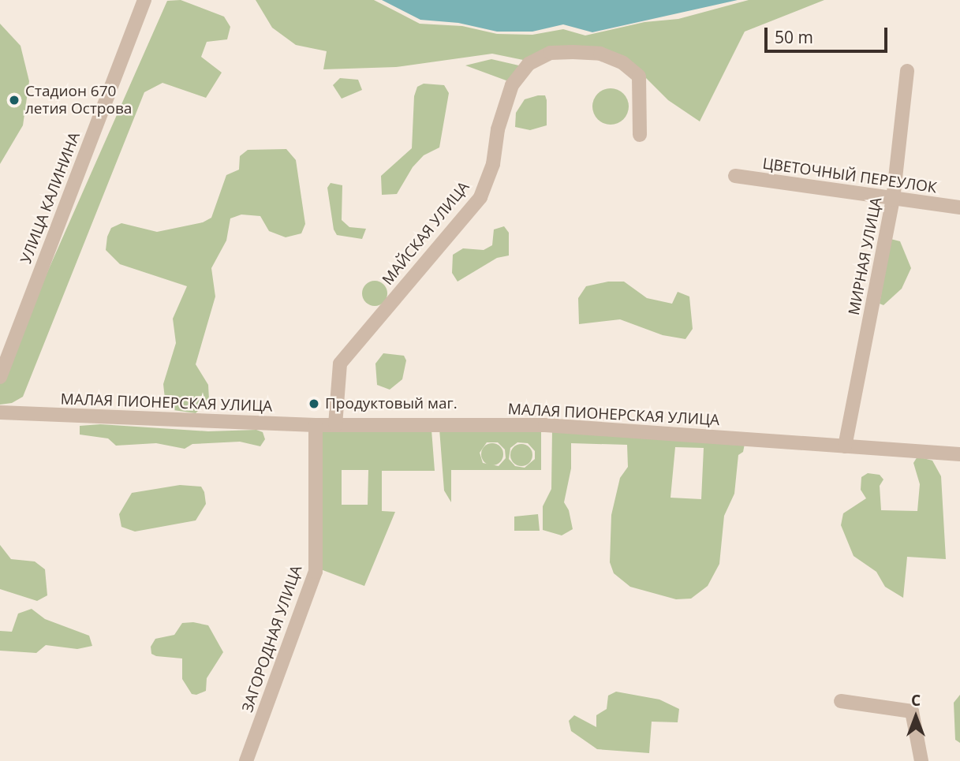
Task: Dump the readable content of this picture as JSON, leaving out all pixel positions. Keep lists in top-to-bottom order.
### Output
{
  "streets": {
    "street": [
      "ЦВЕТОЧНЫЙ ПЕРЕУЛОК",
      "УЛИЦА КАЛИНИНА",
      "МАЙСКАЯ УЛИЦА",
      "МИРНАЯ УЛИЦА",
      "МАЛАЯ ПИОНЕРСКАЯ УЛИЦА",
      "ЗАГОРОДНАЯ УЛИЦА"
    ]
  },
  "crossings": [
    ["ЦВЕТОЧНЫЙ ПЕРЕУЛОК", "МИРНАЯ УЛИЦА"],
    ["МАЙСКАЯ УЛИЦА", "МАЛАЯ ПИОНЕРСКАЯ УЛИЦА"],
    ["МИРНАЯ УЛИЦА", "МАЛАЯ ПИОНЕРСКАЯ УЛИЦА"],
    ["МАЛАЯ ПИОНЕРСКАЯ УЛИЦА", "ЗАГОРОДНАЯ УЛИЦА"]
  ],
  "places": ["Стадион 670 летия Острова", "Продуктовый маг."],
  "scale_bar": "50 m",
  "north": "top"
}
